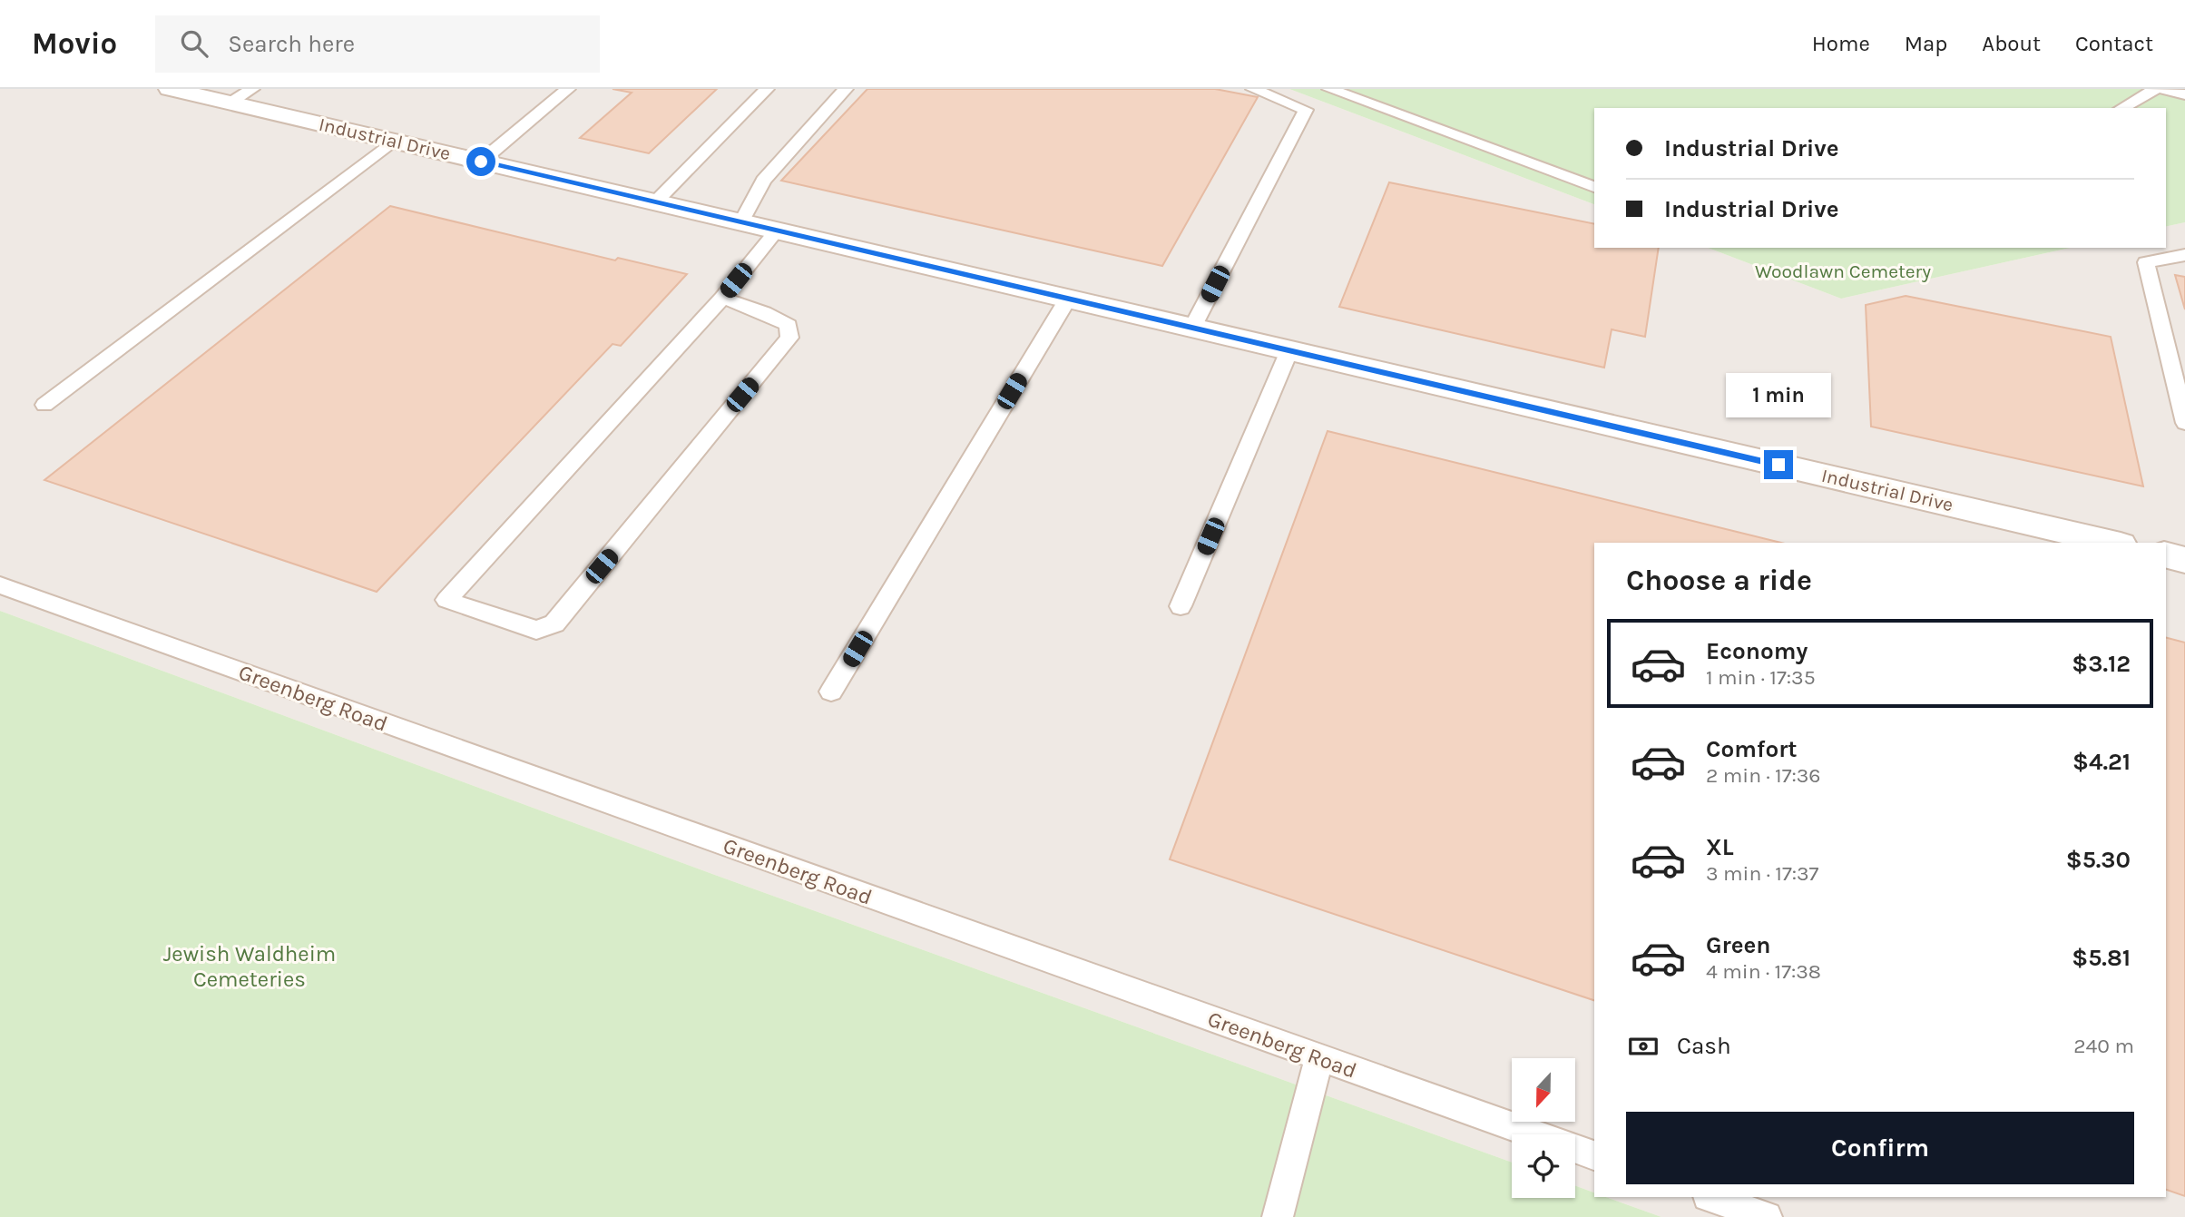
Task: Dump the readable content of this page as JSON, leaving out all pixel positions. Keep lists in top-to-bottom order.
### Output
{
  "streets": {
    "street": ["Industrial Drive"],
    "lane": ["Greenberg Road"]
  },
  "parks": ["Woodlawn Cemetery", "Jewish Waldheim Cemeteries"],
  "north": "bottom",
  "page": {
    "header": "Movio",
    "search": "Search here",
    "nav": [
      "Home",
      "Map",
      "About",
      "Contact"
    ],
    "banner": ["Industrial Drive", "Industrial Drive"],
    "bubble": "1 min",
    "heading": "Choose a ride",
    "list": [
      {
        "name": "Economy",
        "note": "1 min · 17:35",
        "value": "$3.12"
      },
      {
        "name": "Comfort",
        "note": "2 min · 17:36",
        "value": "$4.21"
      },
      {
        "name": "XL",
        "note": "3 min · 17:37",
        "value": "$5.30"
      },
      {
        "name": "Green",
        "note": "4 min · 17:38",
        "value": "$5.81"
      }
    ],
    "pay": ["Cash", "240 m"],
    "buttons": "Confirm"
  }
}
